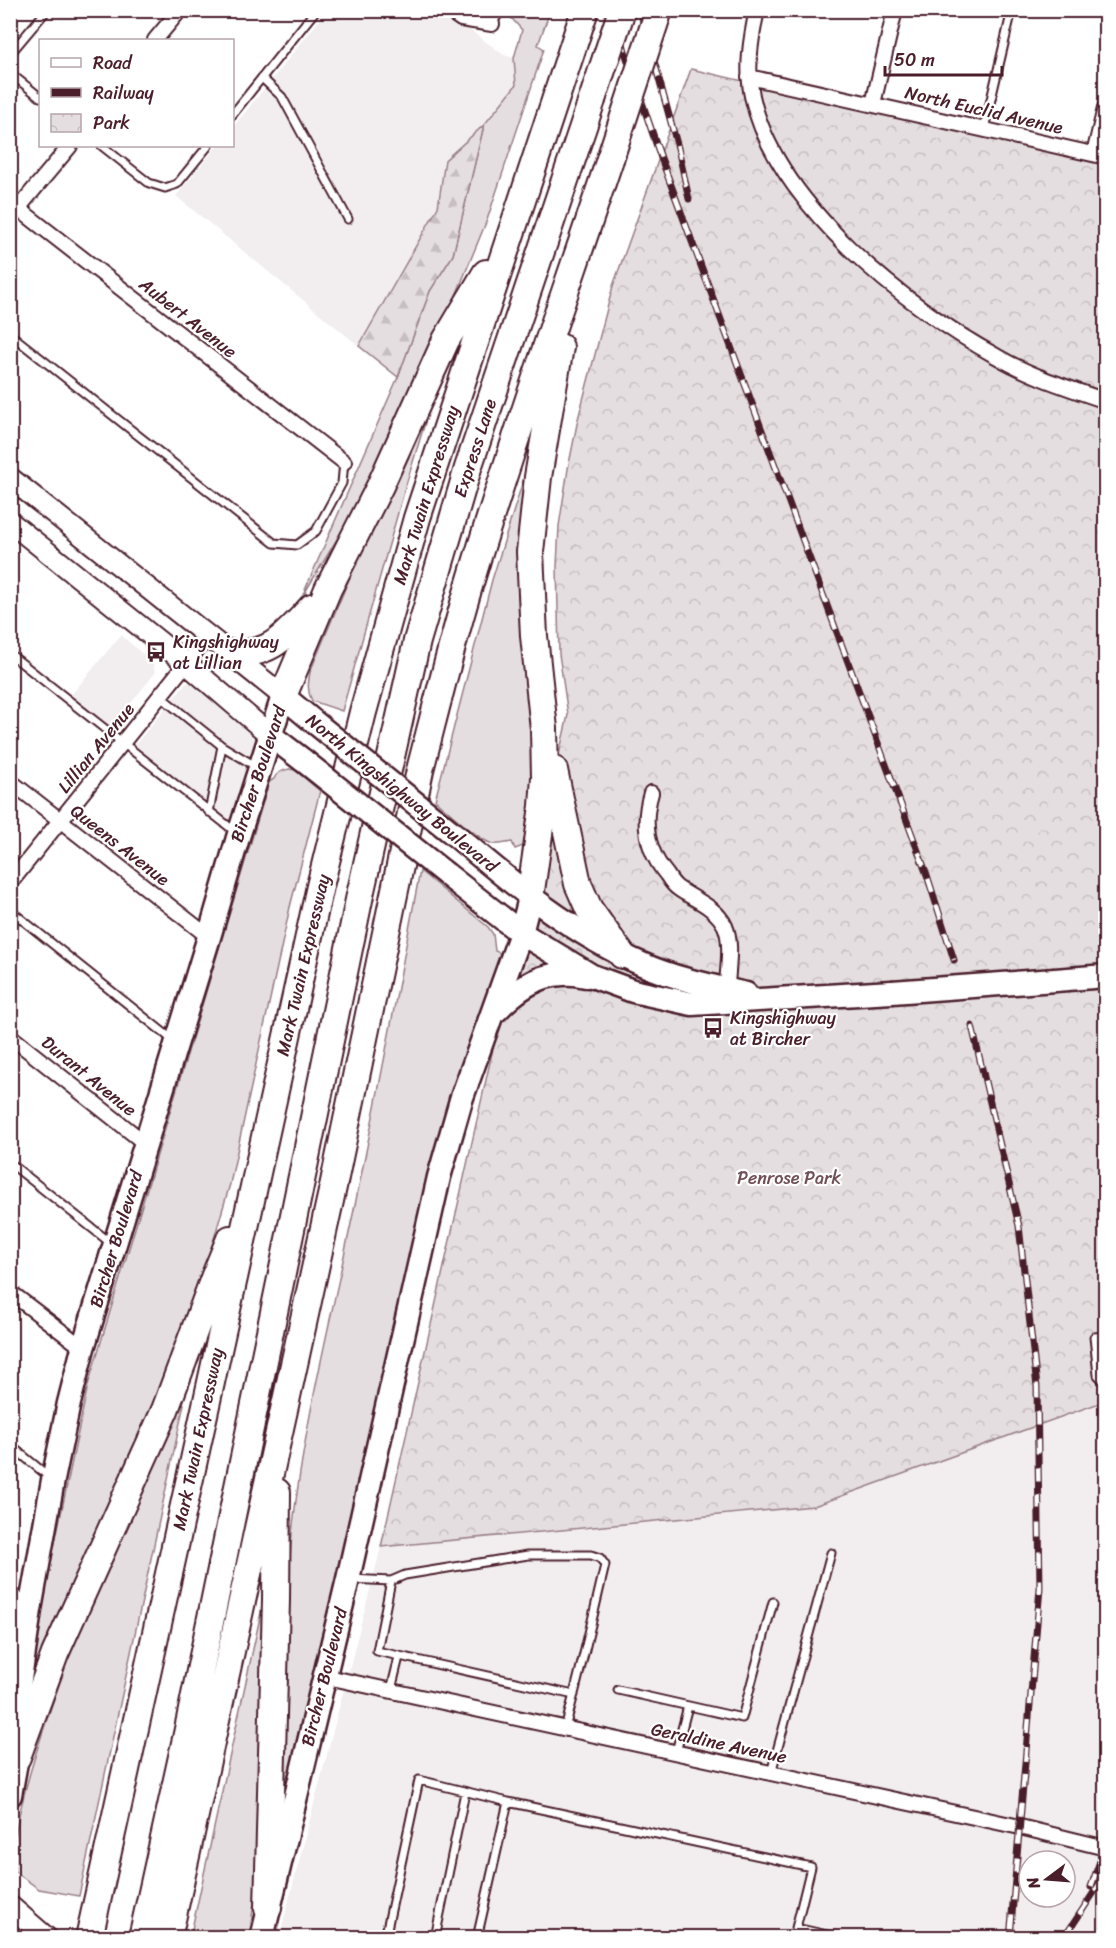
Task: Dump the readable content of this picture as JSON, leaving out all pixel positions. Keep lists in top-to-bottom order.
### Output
{
  "streets": {
    "highway": ["Express Lane", "Mark Twain Expressway"],
    "main road": ["Bircher Boulevard", "North Kingshighway Boulevard"],
    "street": [
      "North Euclid Avenue",
      "Aubert Avenue",
      "Lillian Avenue",
      "Queens Avenue",
      "Durant Avenue",
      "Geraldine Avenue"
    ]
  },
  "crossings": [
    ["Lillian Avenue", "North Kingshighway Boulevard"],
    ["Lillian Avenue", "Queens Avenue"],
    ["Bircher Boulevard", "North Kingshighway Boulevard"],
    ["Bircher Boulevard", "Queens Avenue"],
    ["Bircher Boulevard", "Durant Avenue"],
    ["Bircher Boulevard", "Geraldine Avenue"]
  ],
  "parks": ["Penrose Park"],
  "places": {
    "bus stop": ["Kingshighway at Lillian", "Kingshighway at Bircher"]
  },
  "legend": ["Road", "Railway", "Park"],
  "scale_bar": "50 m",
  "north": "left"
}
